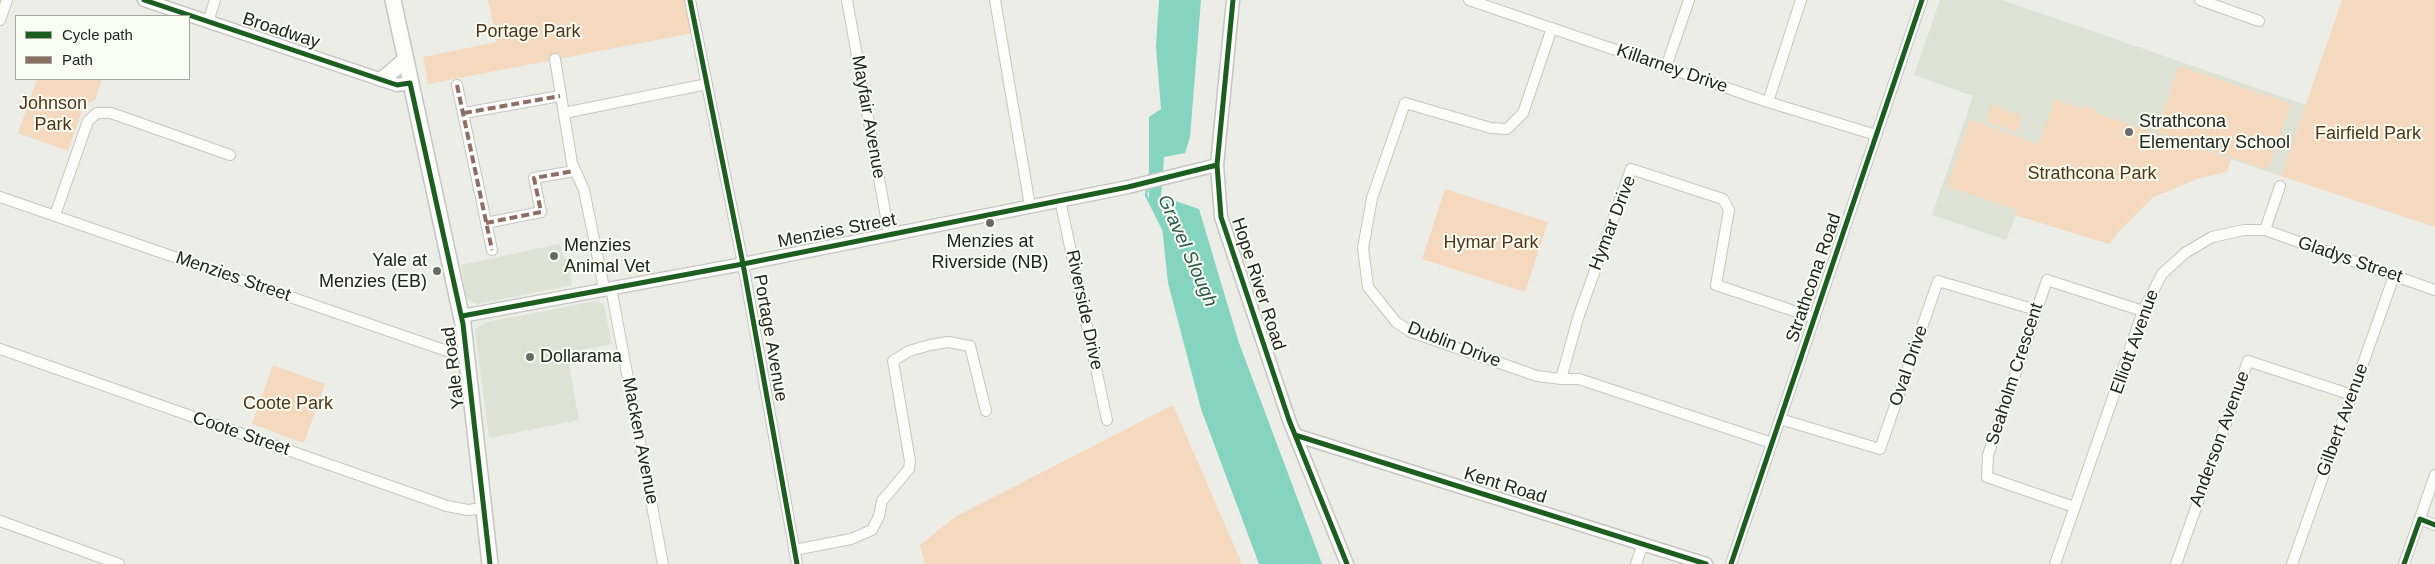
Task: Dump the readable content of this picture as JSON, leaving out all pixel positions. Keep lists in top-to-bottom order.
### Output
{
  "streets": {
    "main road": ["Yale Road"],
    "street": [
      "Broadway",
      "Killarney Drive",
      "Mayfair Avenue",
      "Hymar Drive",
      "Menzies Street",
      "Gladys Street",
      "Strathcona Road",
      "Hope River Road",
      "Riverside Drive",
      "Portage Avenue",
      "Elliott Avenue",
      "Dublin Drive",
      "Oval Drive",
      "Seaholm Crescent",
      "Gilbert Avenue",
      "Coote Street",
      "Anderson Avenue",
      "Macken Avenue",
      "Kent Road"
    ]
  },
  "crossings": [
    ["Broadway", "Yale Road"],
    ["Killarney Drive", "Strathcona Road"],
    ["Killarney Drive", "Dublin Drive"],
    ["Mayfair Avenue", "Menzies Street"],
    ["Hymar Drive", "Strathcona Road"],
    ["Hymar Drive", "Dublin Drive"],
    ["Menzies Street", "Hope River Road"],
    ["Menzies Street", "Riverside Drive"],
    ["Menzies Street", "Portage Avenue"],
    ["Menzies Street", "Yale Road"],
    ["Menzies Street", "Macken Avenue"],
    ["Gladys Street", "Elliott Avenue"],
    ["Gladys Street", "Gilbert Avenue"],
    ["Strathcona Road", "Dublin Drive"],
    ["Strathcona Road", "Oval Drive"],
    ["Hope River Road", "Kent Road"],
    ["Elliott Avenue", "Seaholm Crescent"],
    ["Oval Drive", "Seaholm Crescent"],
    ["Yale Road", "Coote Street"],
    ["Gilbert Avenue", "Anderson Avenue"]
  ],
  "water": ["Gravel Slough"],
  "parks": [
    "Portage Park",
    "Johnson Park",
    "Fairfield Park",
    "Strathcona Park",
    "Hymar Park",
    "Coote Park"
  ],
  "places": [
    "Strathcona Elementary School",
    "Menzies at Riverside (NB)",
    "Menzies Animal Vet",
    "Yale at Menzies (EB)",
    "Dollarama"
  ],
  "legend": ["Cycle path", "Path"]
}
